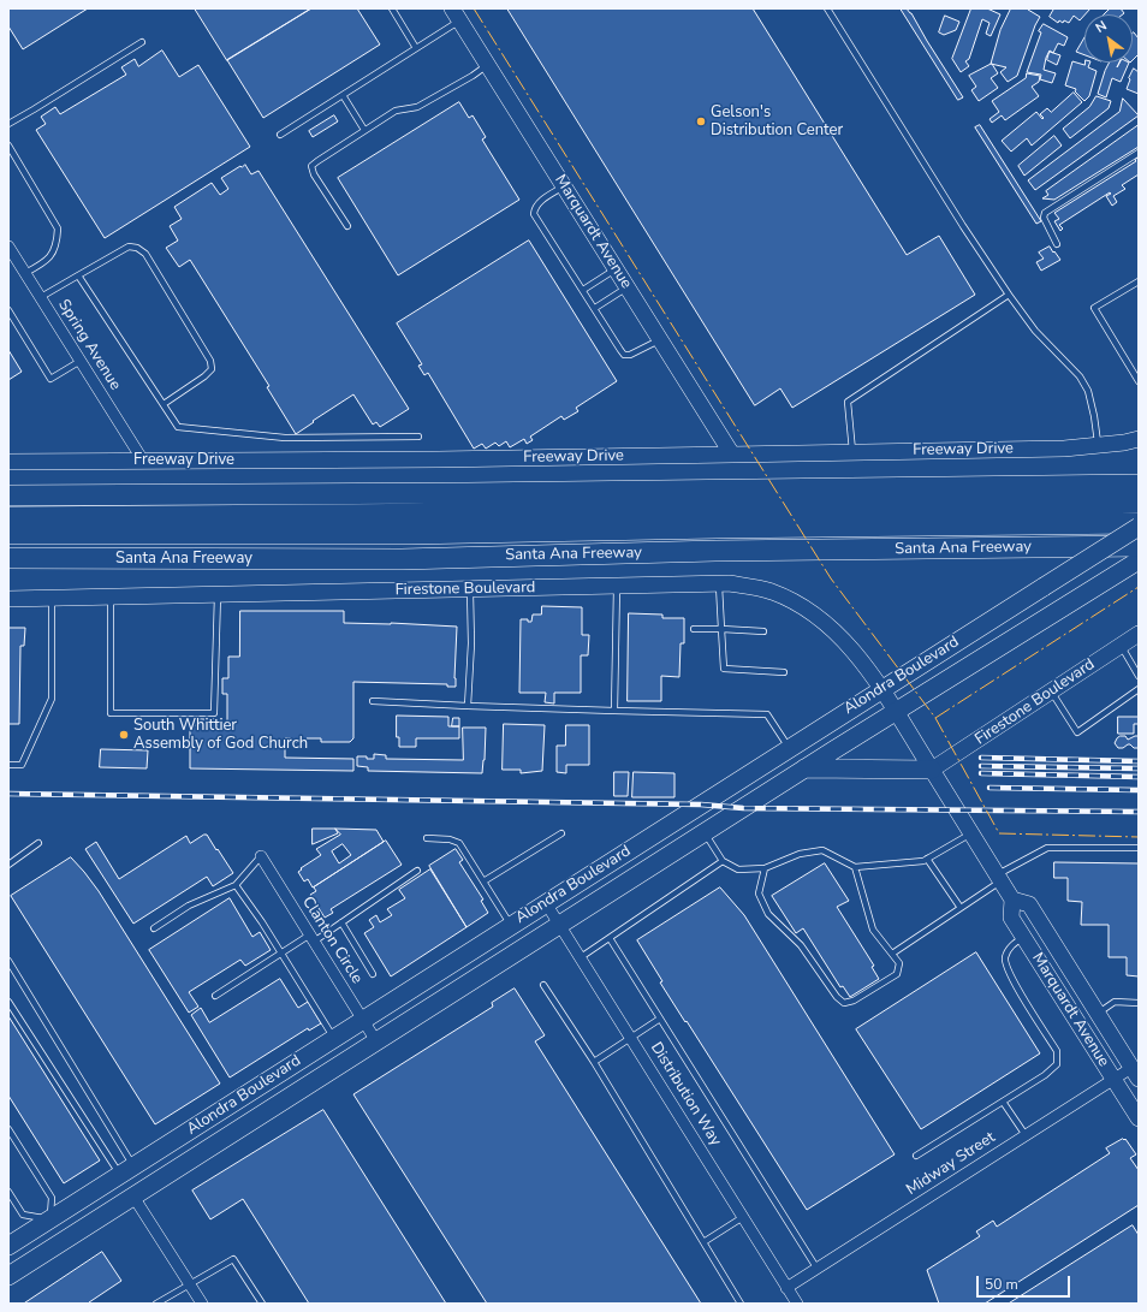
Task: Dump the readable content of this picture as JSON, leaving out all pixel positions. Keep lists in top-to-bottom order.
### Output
{
  "streets": {
    "highway": ["Santa Ana Freeway"],
    "main road": ["Alondra Boulevard"],
    "street": [
      "Marquardt Avenue",
      "Spring Avenue",
      "Freeway Drive",
      "Firestone Boulevard",
      "Clanton Circle",
      "Distribution Way",
      "Midway Street"
    ]
  },
  "crossings": [
    ["Marquardt Avenue", "Freeway Drive"],
    ["Marquardt Avenue", "Firestone Boulevard"],
    ["Marquardt Avenue", "Alondra Boulevard"],
    ["Marquardt Avenue", "Midway Street"],
    ["Spring Avenue", "Freeway Drive"],
    ["Firestone Boulevard", "Alondra Boulevard"],
    ["Alondra Boulevard", "Clanton Circle"],
    ["Alondra Boulevard", "Distribution Way"],
    ["Distribution Way", "Midway Street"]
  ],
  "places": ["Gelson's Distribution Center", "South Whittier Assembly of God Church"],
  "scale_bar": "50 m",
  "north": "top left"
}
